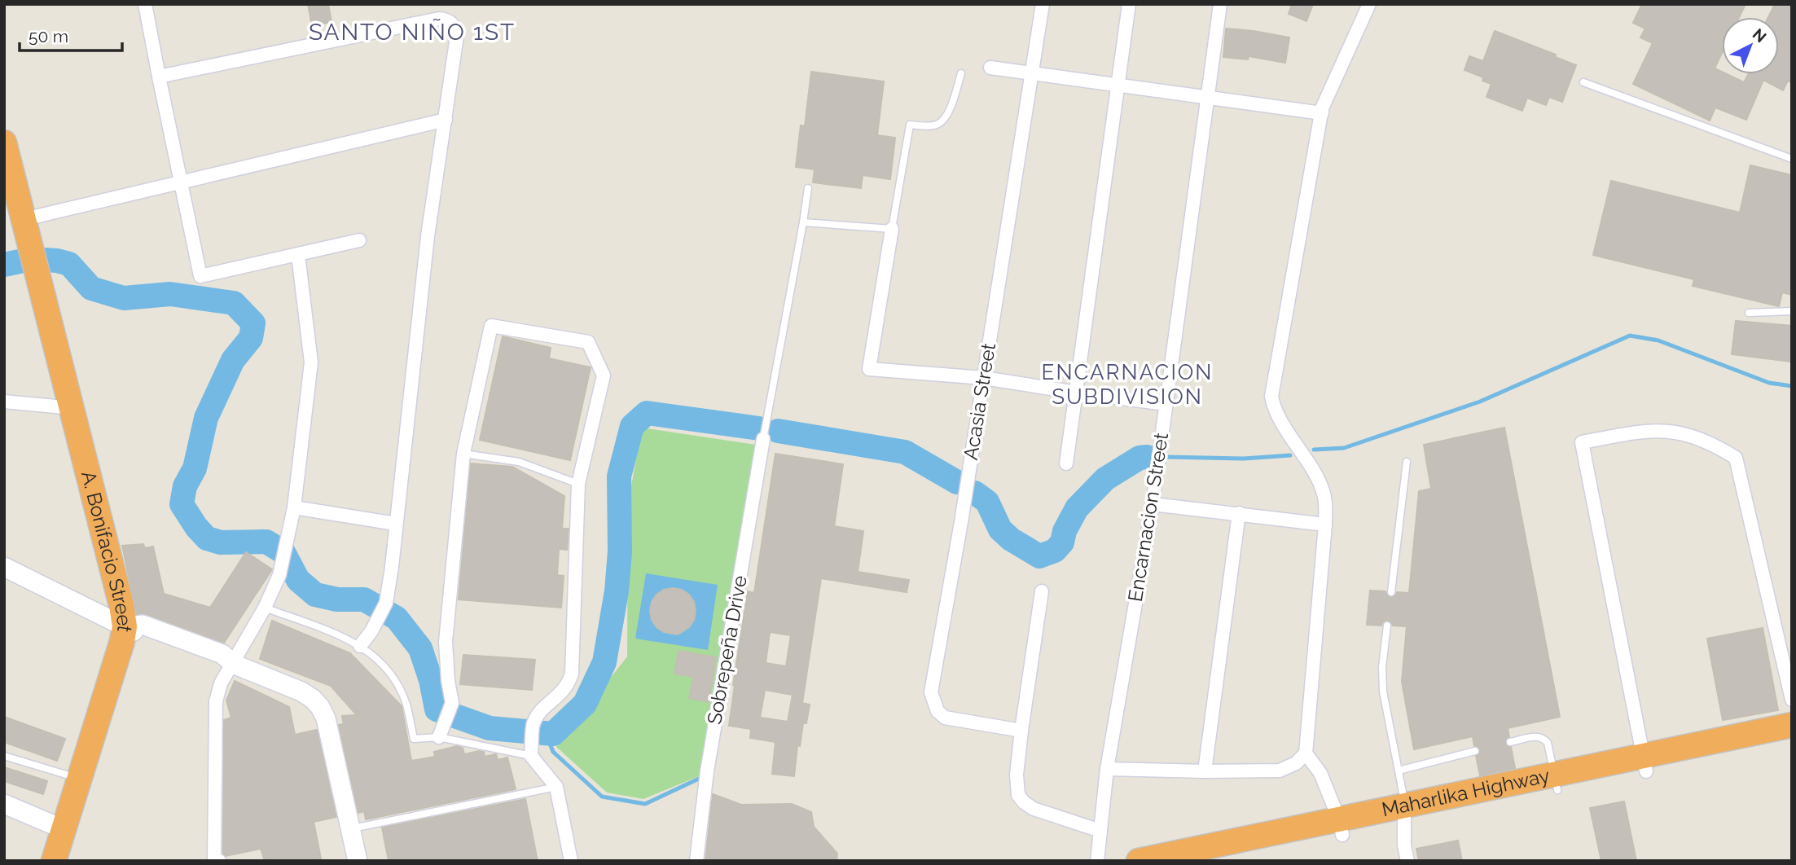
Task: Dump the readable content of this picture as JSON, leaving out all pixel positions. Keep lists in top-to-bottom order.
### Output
{
  "streets": {
    "highway": ["A. Bonifacio Street", "Maharlika Highway"],
    "street": ["Acasia Street", "Encarnacion Street", "Sobrepeña Drive"]
  },
  "districts": ["SANTO NIÑO 1ST", "ENCARNACION SUBDIVISION"],
  "scale_bar": "50 m",
  "north": "top right"
}
